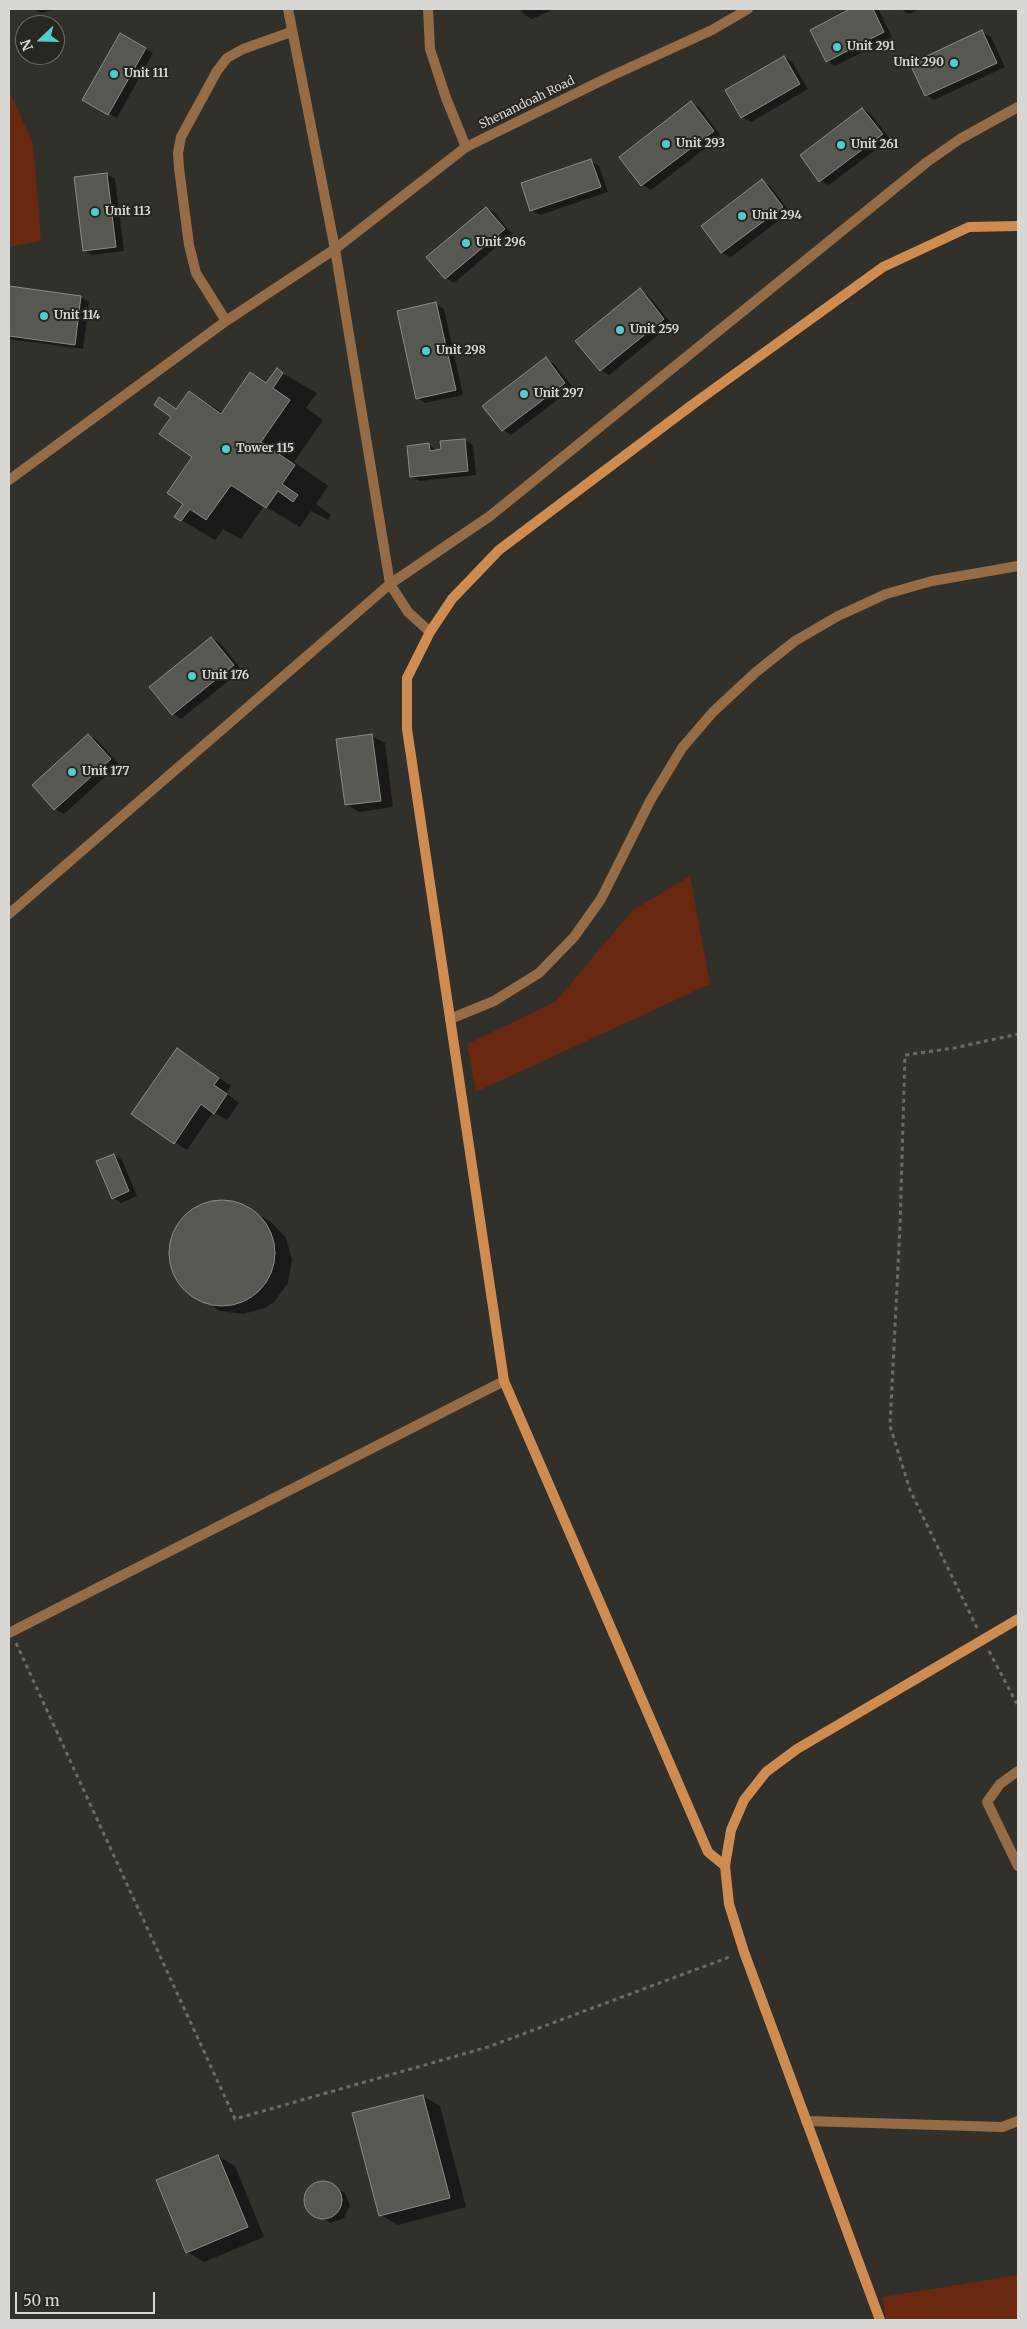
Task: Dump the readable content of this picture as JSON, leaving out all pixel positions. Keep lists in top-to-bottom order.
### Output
{
  "streets": {
    "street": ["Shenandoah Road"]
  },
  "places": [
    "Unit 291",
    "Unit 290",
    "Unit 111",
    "Unit 293",
    "Unit 261",
    "Unit 113",
    "Unit 294",
    "Unit 296",
    "Unit 114",
    "Unit 259",
    "Unit 298",
    "Unit 297",
    "Tower 115",
    "Unit 176",
    "Unit 177"
  ],
  "scale_bar": "50 m",
  "north": "left"
}
